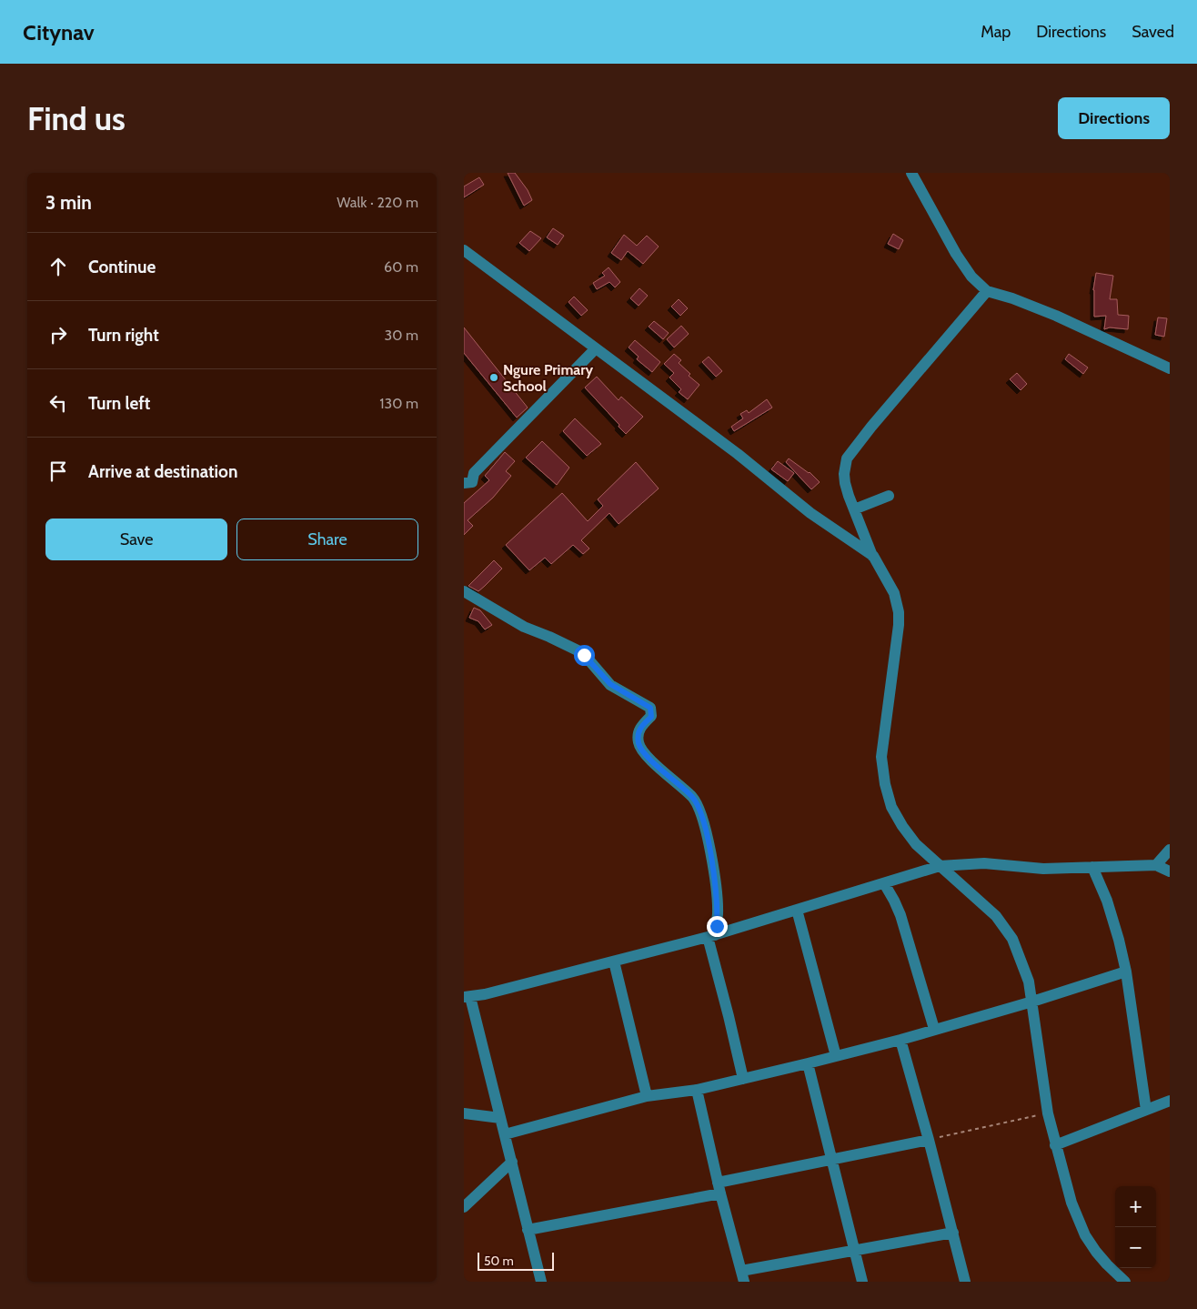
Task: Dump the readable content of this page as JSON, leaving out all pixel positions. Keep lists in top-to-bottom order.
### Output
{
  "places": ["Ngure Primary School"],
  "scale_bar": "50 m",
  "page": {
    "header": "Citynav",
    "nav": ["Map", "Directions", "Saved"],
    "buttons": [
      "Directions",
      ["Save", "Share"]
    ],
    "title": "Find us",
    "heading": ["3 min", "Walk · 220 m"],
    "list": [
      ["Continue", "60 m"],
      ["Turn right", "30 m"],
      ["Turn left", "130 m"],
      "Arrive at destination"
    ],
    "map_buttons": ["+", "−"],
    "scale": "50 m"
  }
}
